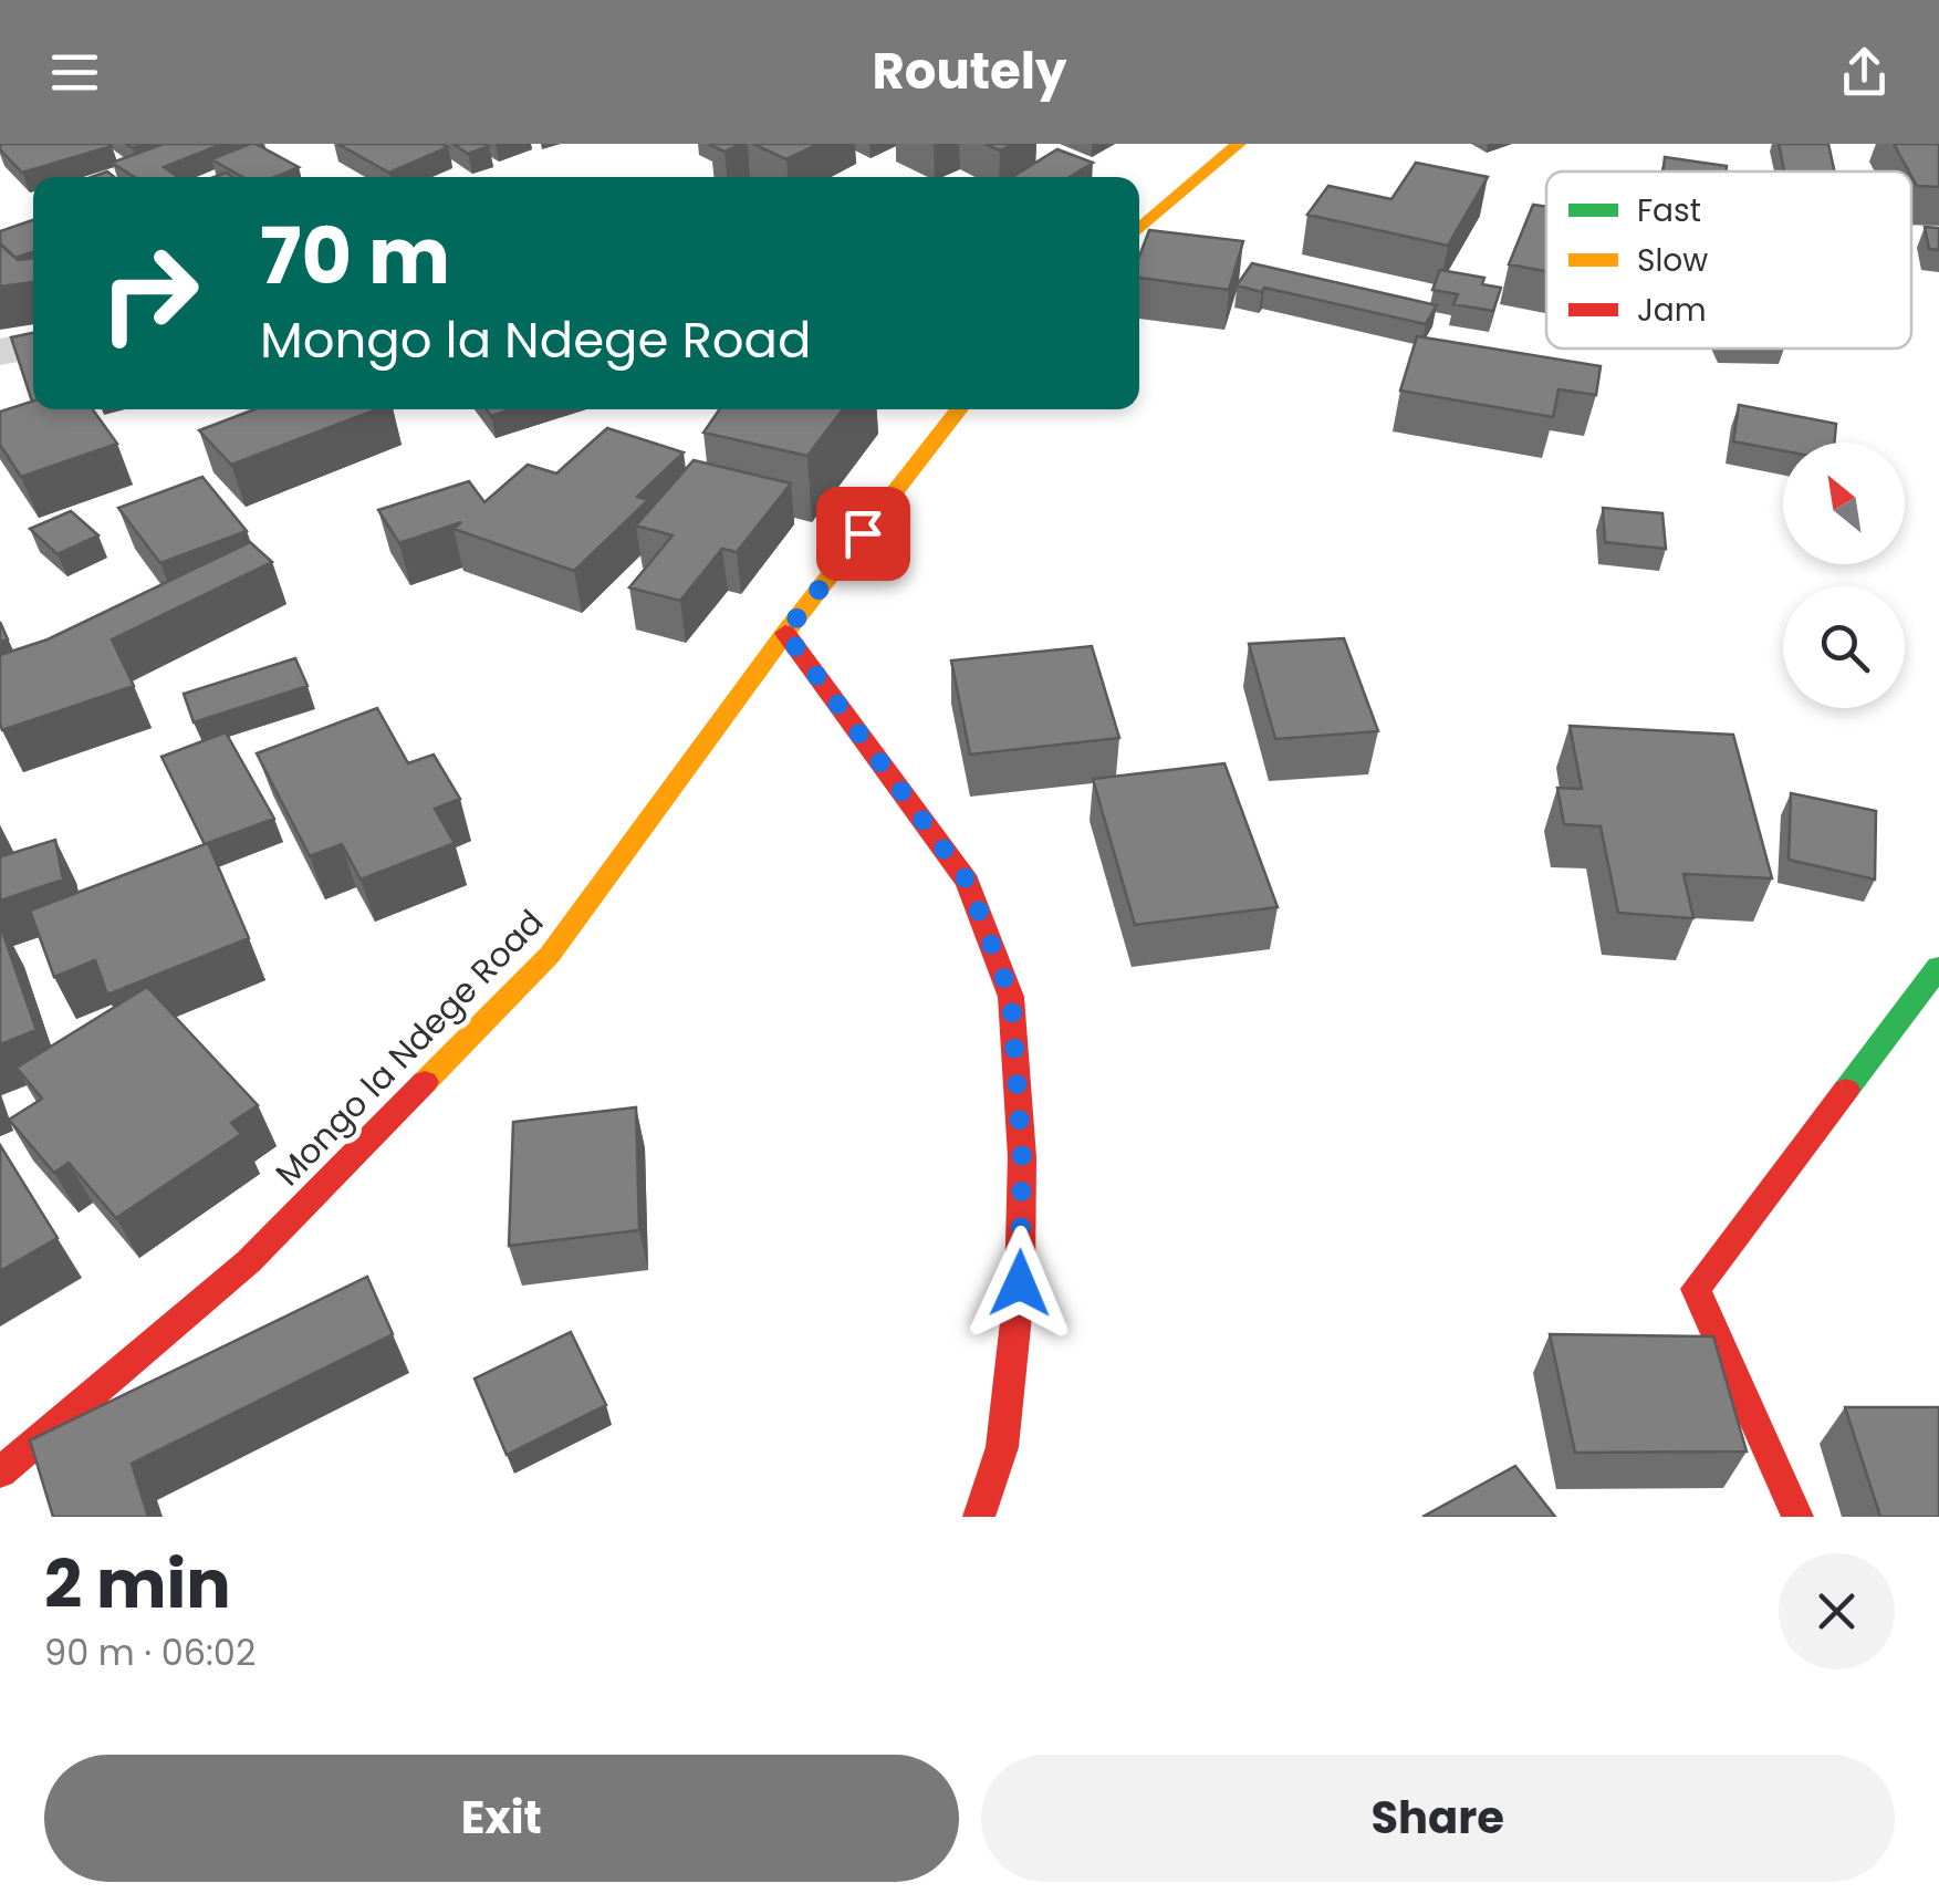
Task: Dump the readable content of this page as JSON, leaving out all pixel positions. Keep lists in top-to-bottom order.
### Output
{
  "streets": {
    "street": ["Mongo la Ndege Road"]
  },
  "legend": ["Fast", "Slow", "Jam"],
  "north": "top left",
  "page": {
    "header": "Routely",
    "turn": ["70 m", "Mongo la Ndege Road"],
    "heading": ["2 min", "90 m · 06:02"],
    "buttons": ["Exit", "Share"]
  }
}
